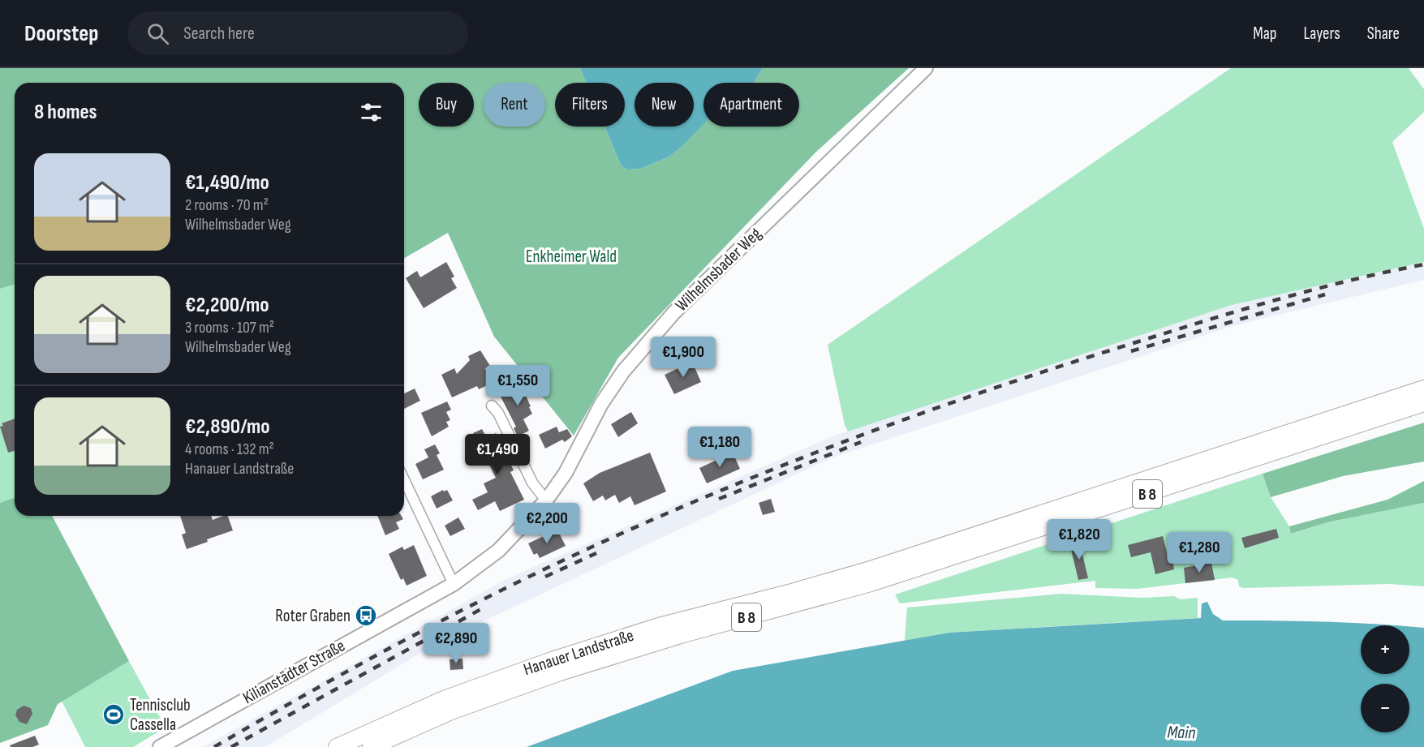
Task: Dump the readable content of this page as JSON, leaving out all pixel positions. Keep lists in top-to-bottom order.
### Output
{
  "streets": {
    "main road": ["B 8", "Hanauer Landstraße"],
    "street": ["Wilhelmsbader Weg", "Kilianstädter Straße"]
  },
  "crossings": [
    ["Wilhelmsbader Weg", "Kilianstädter Straße"]
  ],
  "water": ["Main"],
  "parks": ["Enkheimer Wald"],
  "places": {
    "bus stop": ["Roter Graben"],
    "sports": ["Tennisclub Cassella"]
  },
  "page": {
    "header": "Doorstep",
    "search": "Search here",
    "nav": ["Map", "Layers", "Share"],
    "chip": [
      "Buy",
      "Rent",
      "Filters",
      "New",
      "Apartment"
    ],
    "heading": "8 homes",
    "list": [
      {
        "name": "€1,490/mo",
        "note": "2 rooms · 70 m² · Wilhelmsbader Weg"
      },
      {
        "name": "€2,200/mo",
        "note": "3 rooms · 107 m² · Wilhelmsbader Weg"
      },
      {
        "name": "€2,890/mo",
        "note": "4 rooms · 132 m² · Hanauer Landstraße"
      }
    ],
    "price": [
      "€1,900",
      "€1,550",
      "€1,180",
      "€1,490",
      "€2,200",
      "€1,820",
      "€1,280",
      "€2,890"
    ],
    "map_buttons": ["+", "−"]
  }
}
